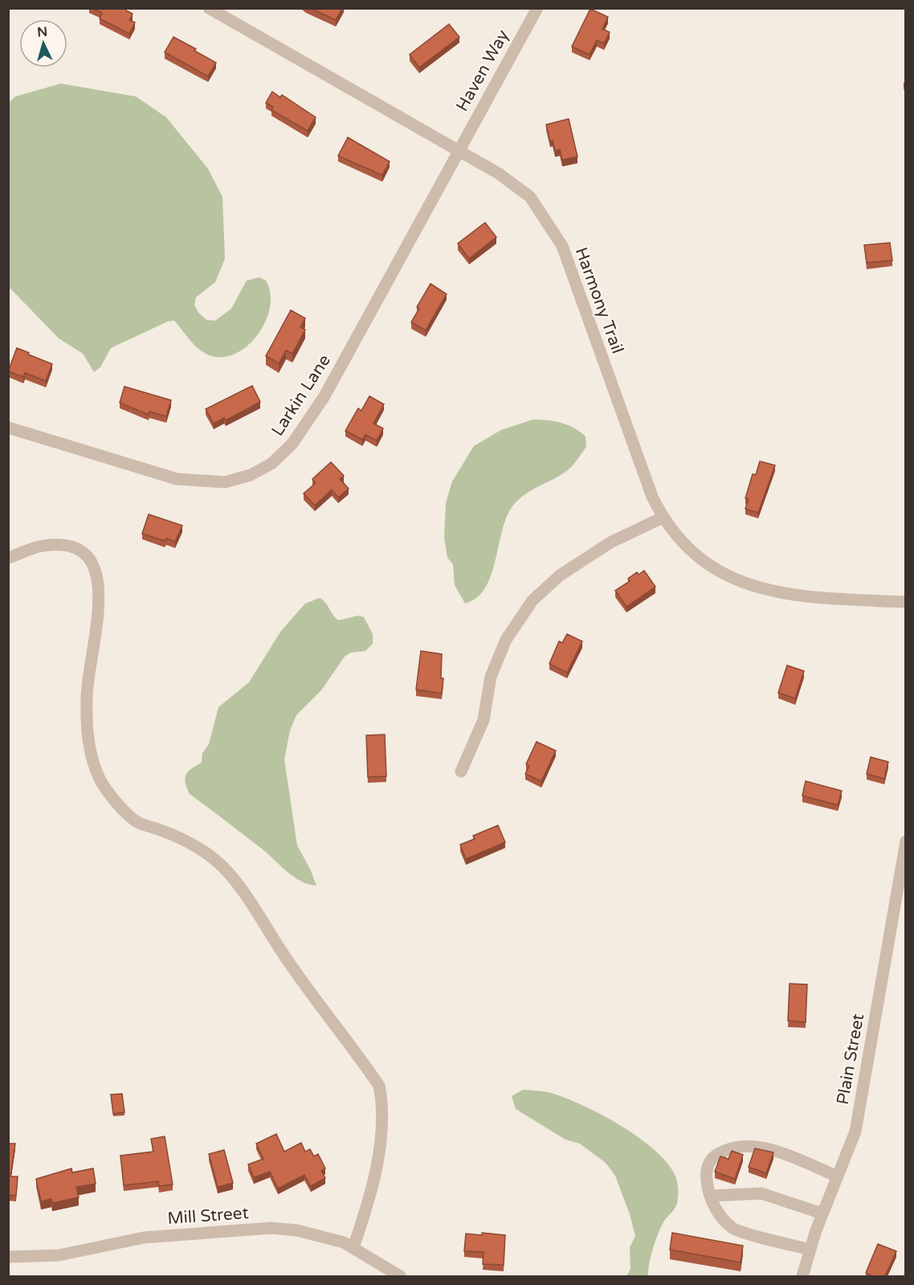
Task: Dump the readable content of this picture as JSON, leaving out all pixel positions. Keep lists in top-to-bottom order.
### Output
{
  "streets": {
    "street": [
      "Haven Way",
      "Harmony Trail",
      "Larkin Lane",
      "Plain Street",
      "Mill Street"
    ]
  },
  "crossings": [
    ["Haven Way", "Harmony Trail"],
    ["Haven Way", "Larkin Lane"],
    ["Harmony Trail", "Larkin Lane"]
  ],
  "north": "top"
}
